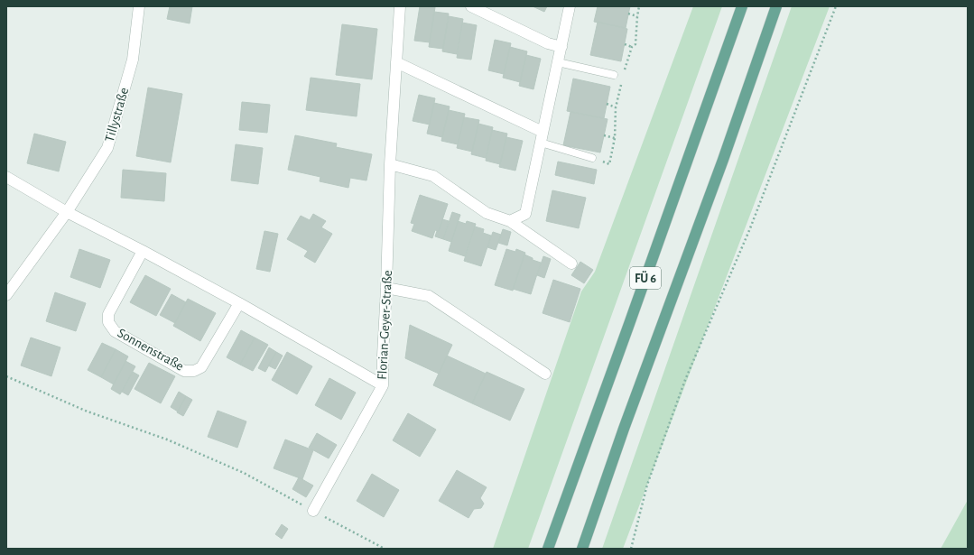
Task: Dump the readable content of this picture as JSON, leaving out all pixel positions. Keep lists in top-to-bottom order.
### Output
{
  "streets": {
    "main road": ["FÜ 6"],
    "street": ["Tillystraße", "Florian-Geyer-Straße", "Sonnenstraße"]
  }
}
